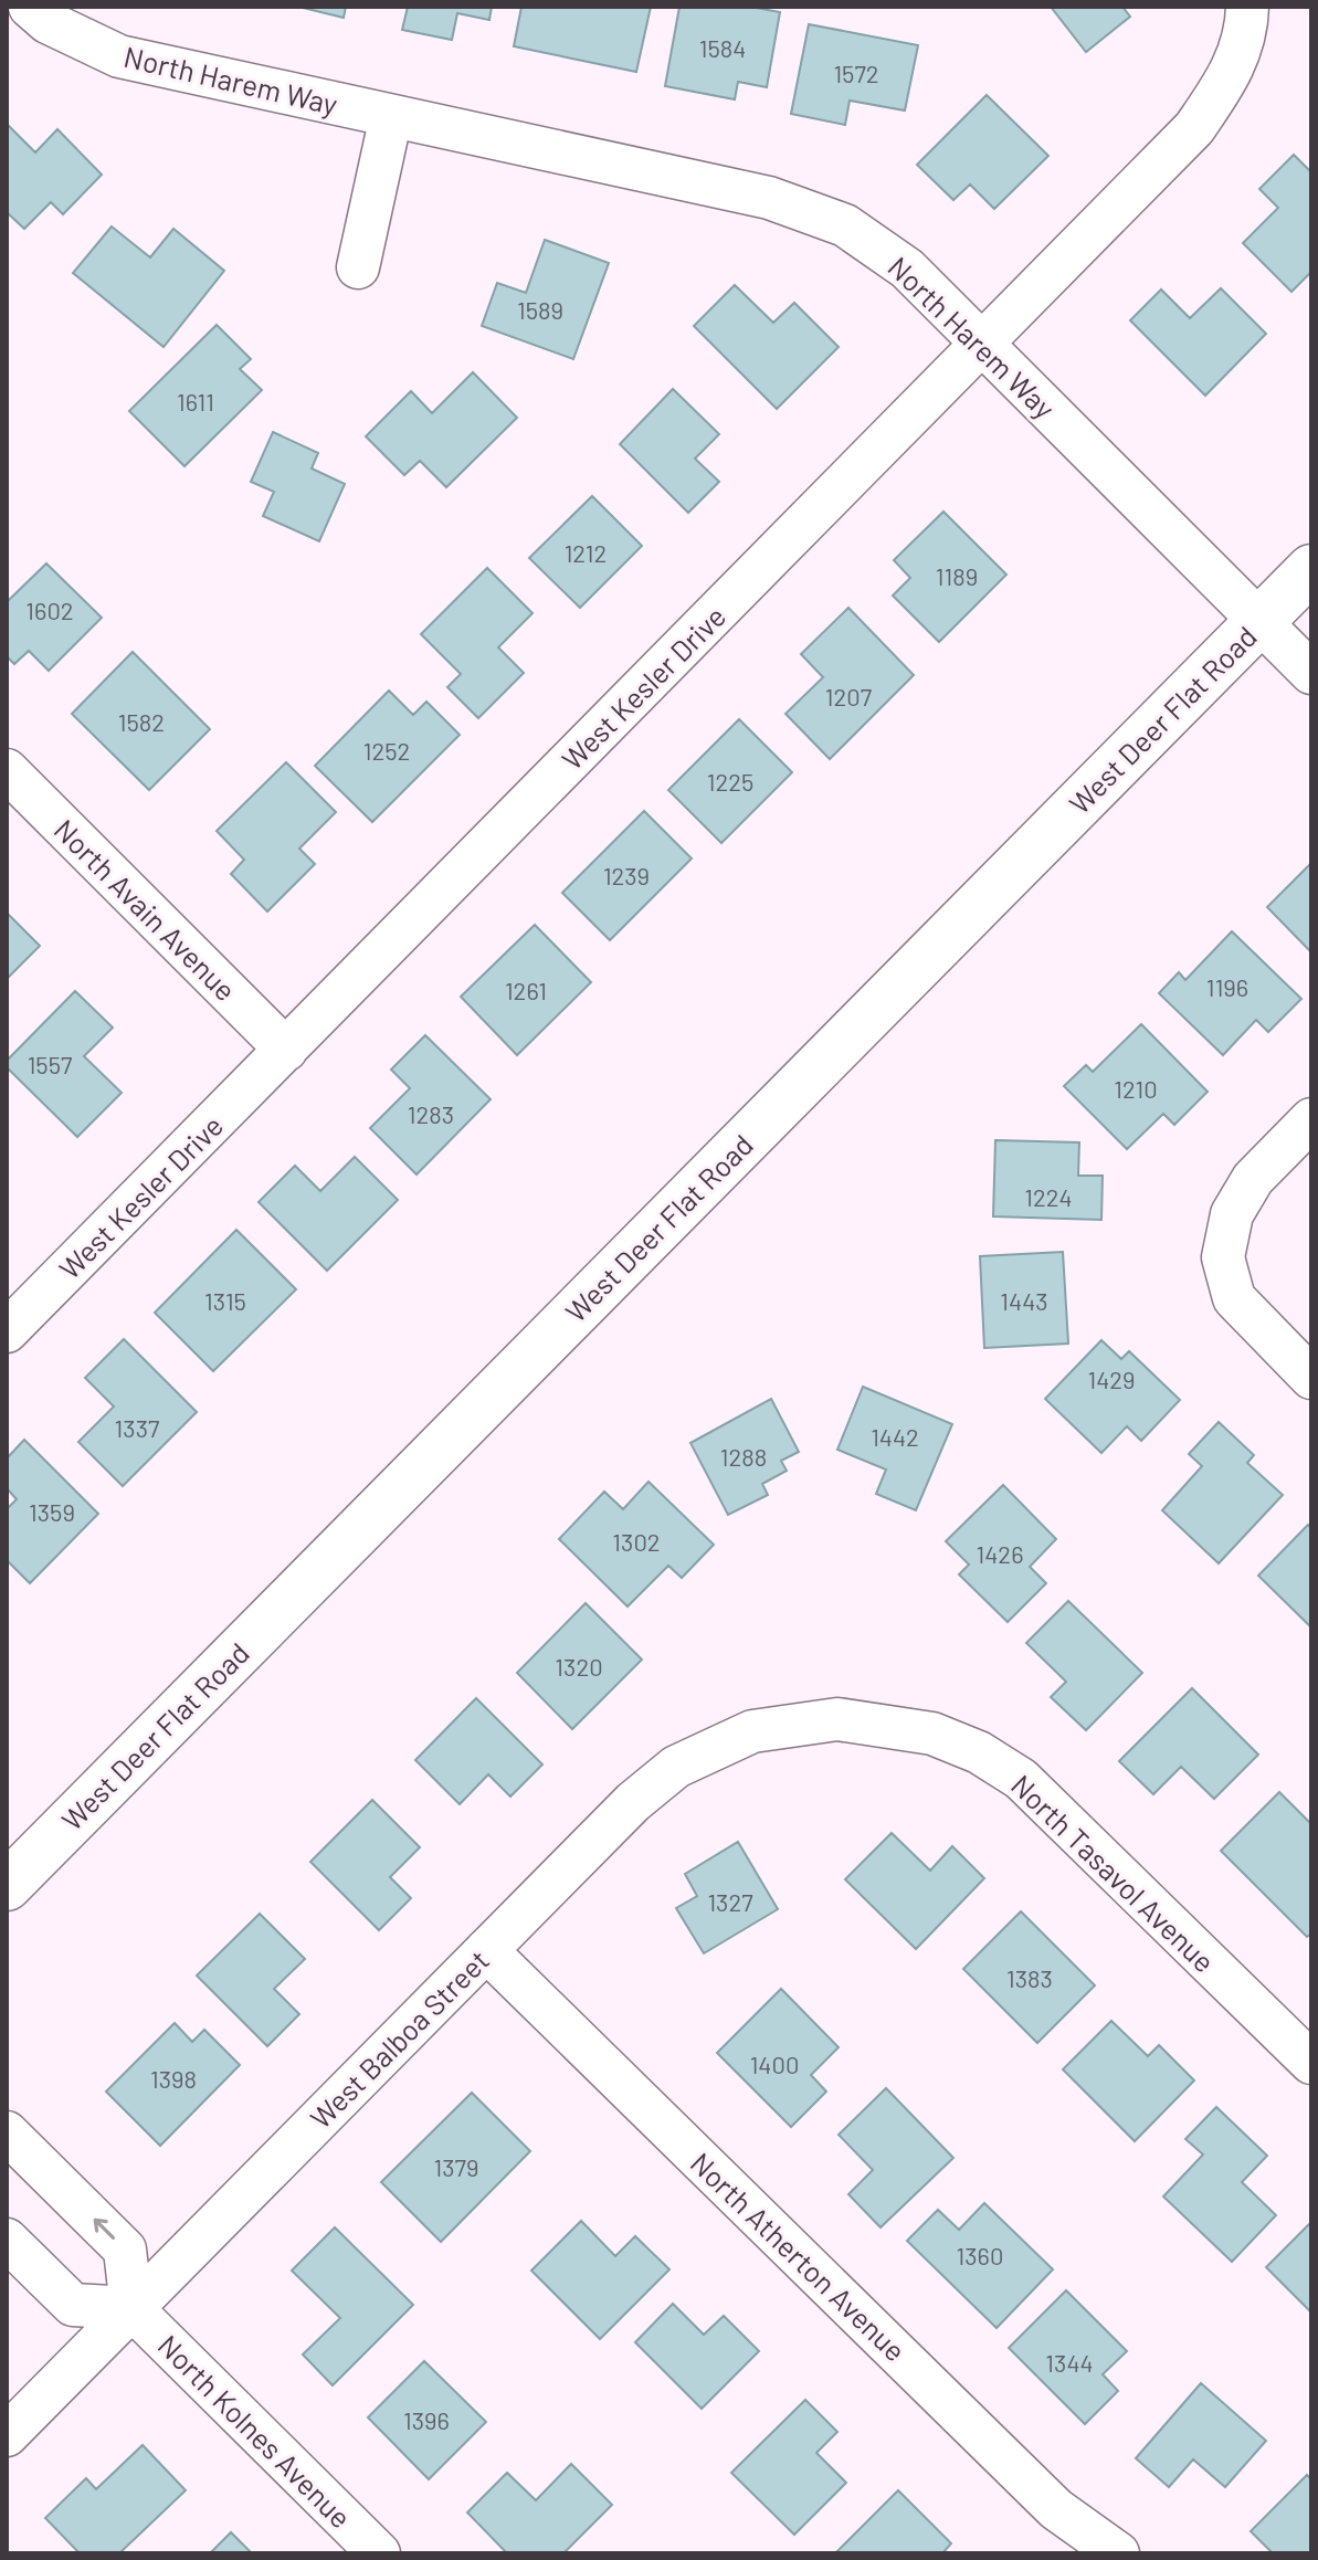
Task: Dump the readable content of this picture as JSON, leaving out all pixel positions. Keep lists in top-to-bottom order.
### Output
{
  "streets": {
    "main road": ["West Deer Flat Road"],
    "street": [
      "North Harem Way",
      "West Kesler Drive",
      "North Avain Avenue",
      "North Tasavol Avenue",
      "West Balboa Street",
      "North Atherton Avenue",
      "North Kolnes Avenue"
    ]
  },
  "crossings": [
    ["North Harem Way", "West Kesler Drive"],
    ["North Harem Way", "West Deer Flat Road"],
    ["West Kesler Drive", "North Avain Avenue"],
    ["North Tasavol Avenue", "West Balboa Street"],
    ["West Balboa Street", "North Atherton Avenue"],
    ["West Balboa Street", "North Kolnes Avenue"]
  ],
  "house_numbers": [
    "1584",
    "1572",
    "1589",
    "1611",
    "1212",
    "1189",
    "1602",
    "1207",
    "1582",
    "1252",
    "1225",
    "1239",
    "1196",
    "1261",
    "1557",
    "1210",
    "1283",
    "1224",
    "1315",
    "1443",
    "1429",
    "1337",
    "1442",
    "1288",
    "1359",
    "1302",
    "1426",
    "1320",
    "1327",
    "1383",
    "1400",
    "1398",
    "1379",
    "1360",
    "1344",
    "1396"
  ]
}
